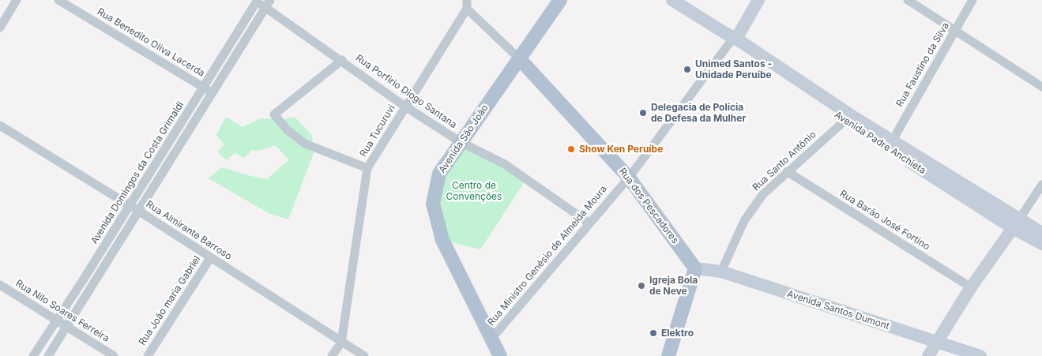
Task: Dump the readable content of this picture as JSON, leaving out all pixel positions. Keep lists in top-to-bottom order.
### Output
{
  "streets": {
    "main road": [
      "Avenida São João",
      "Avenida Padre Anchieta",
      "Rua dos Pescadores",
      "Avenida Santos Dumont"
    ],
    "street": [
      "Rua Benedito Oliva Lacerda",
      "Rua Faustino da Silva",
      "Rua Porfirio Diogo Santana",
      "Rua Tucuruvi",
      "Rua Santo Antônio",
      "Avenida Domingos da Costa Grimaldi",
      "Rua Barão José Fortino",
      "Rua Almirante Barroso",
      "Rua Ministro Genésio de Almeida Moura",
      "Rua João maria Gabriel",
      "Rua Nilo Soares Ferreira"
    ]
  },
  "crossings": [
    ["Rua Benedito Oliva Lacerda", "Avenida Domingos da Costa Grimaldi"],
    ["Rua Faustino da Silva", "Avenida Padre Anchieta"],
    ["Rua Porfirio Diogo Santana", "Rua Tucuruvi"],
    ["Rua Porfirio Diogo Santana", "Avenida São João"],
    ["Rua Porfirio Diogo Santana", "Avenida Domingos da Costa Grimaldi"],
    ["Rua Porfirio Diogo Santana", "Rua Ministro Genésio de Almeida Moura"],
    ["Rua Tucuruvi", "Rua Almirante Barroso"],
    ["Avenida São João", "Rua dos Pescadores"],
    ["Avenida São João", "Rua Ministro Genésio de Almeida Moura"],
    ["Avenida Padre Anchieta", "Rua Santo Antônio"],
    ["Avenida Padre Anchieta", "Rua Ministro Genésio de Almeida Moura"],
    ["Rua Santo Antônio", "Rua Barão José Fortino"],
    ["Rua Santo Antônio", "Avenida Santos Dumont"],
    ["Avenida Domingos da Costa Grimaldi", "Rua Almirante Barroso"],
    ["Avenida Domingos da Costa Grimaldi", "Rua Nilo Soares Ferreira"],
    ["Rua dos Pescadores", "Rua Ministro Genésio de Almeida Moura"],
    ["Rua dos Pescadores", "Avenida Santos Dumont"],
    ["Rua Almirante Barroso", "Rua João maria Gabriel"]
  ],
  "parks": ["Centro de Convenções"],
  "places": [
    "Unimed Santos - Unidade Peruíbe",
    "Delegacia de Polícia de Defesa da Mulher",
    "Show Ken Peruíbe",
    "Igreja Bola de Neve",
    "Elektro"
  ]
}
